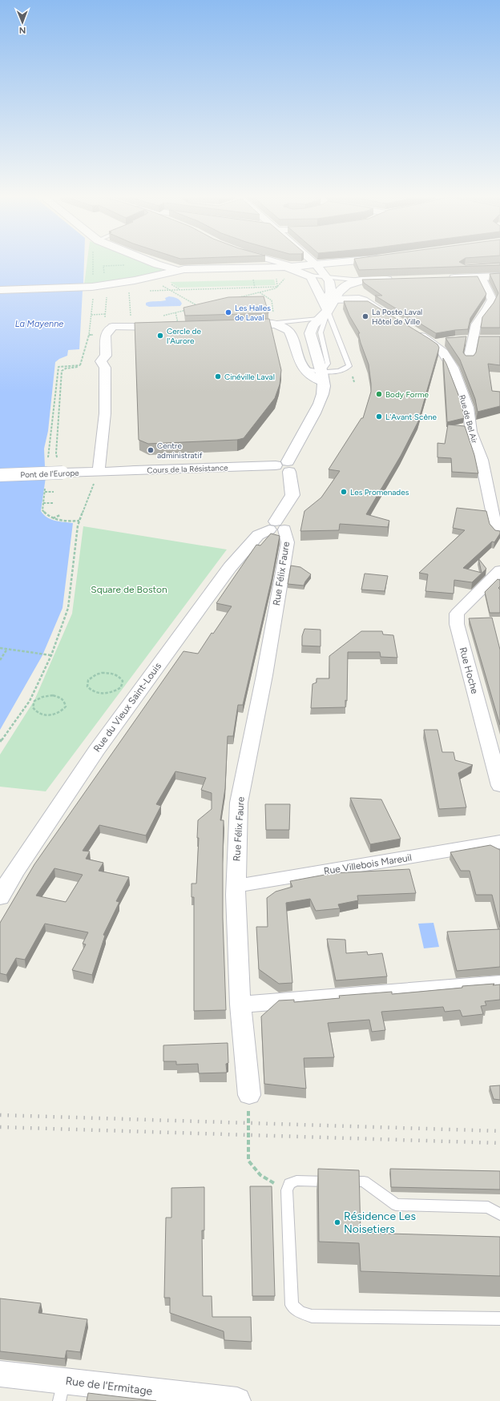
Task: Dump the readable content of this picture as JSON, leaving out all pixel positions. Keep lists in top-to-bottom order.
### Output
{
  "streets": {
    "main road": ["Cours de la Résistance", "Pont de l'Europe", "Rue du Vieux Saint-Louis"],
    "street": [
      "Rue de Bel Air",
      "Rue Félix Faure",
      "Rue Hoche",
      "Rue Villebois Mareuil",
      "Rue de l'Ermitage"
    ]
  },
  "crossings": [
    ["Cours de la Résistance", "Pont de l'Europe"],
    ["Cours de la Résistance", "Rue du Vieux Saint-Louis"],
    ["Rue Félix Faure", "Rue du Vieux Saint-Louis"],
    ["Rue Félix Faure", "Rue Villebois Mareuil"]
  ],
  "water": ["La Mayenne"],
  "parks": ["Square de Boston"],
  "places": [
    "Les Halles de Laval",
    "La Poste Laval Hôtel de Ville",
    "Cercle de l'Aurore",
    "Cinéville Laval",
    "Body Forme",
    "L'Avant Scène",
    "Centre administratif",
    "Les Promenades",
    "Résidence Les Noisetiers"
  ],
  "north": "bottom"
}
